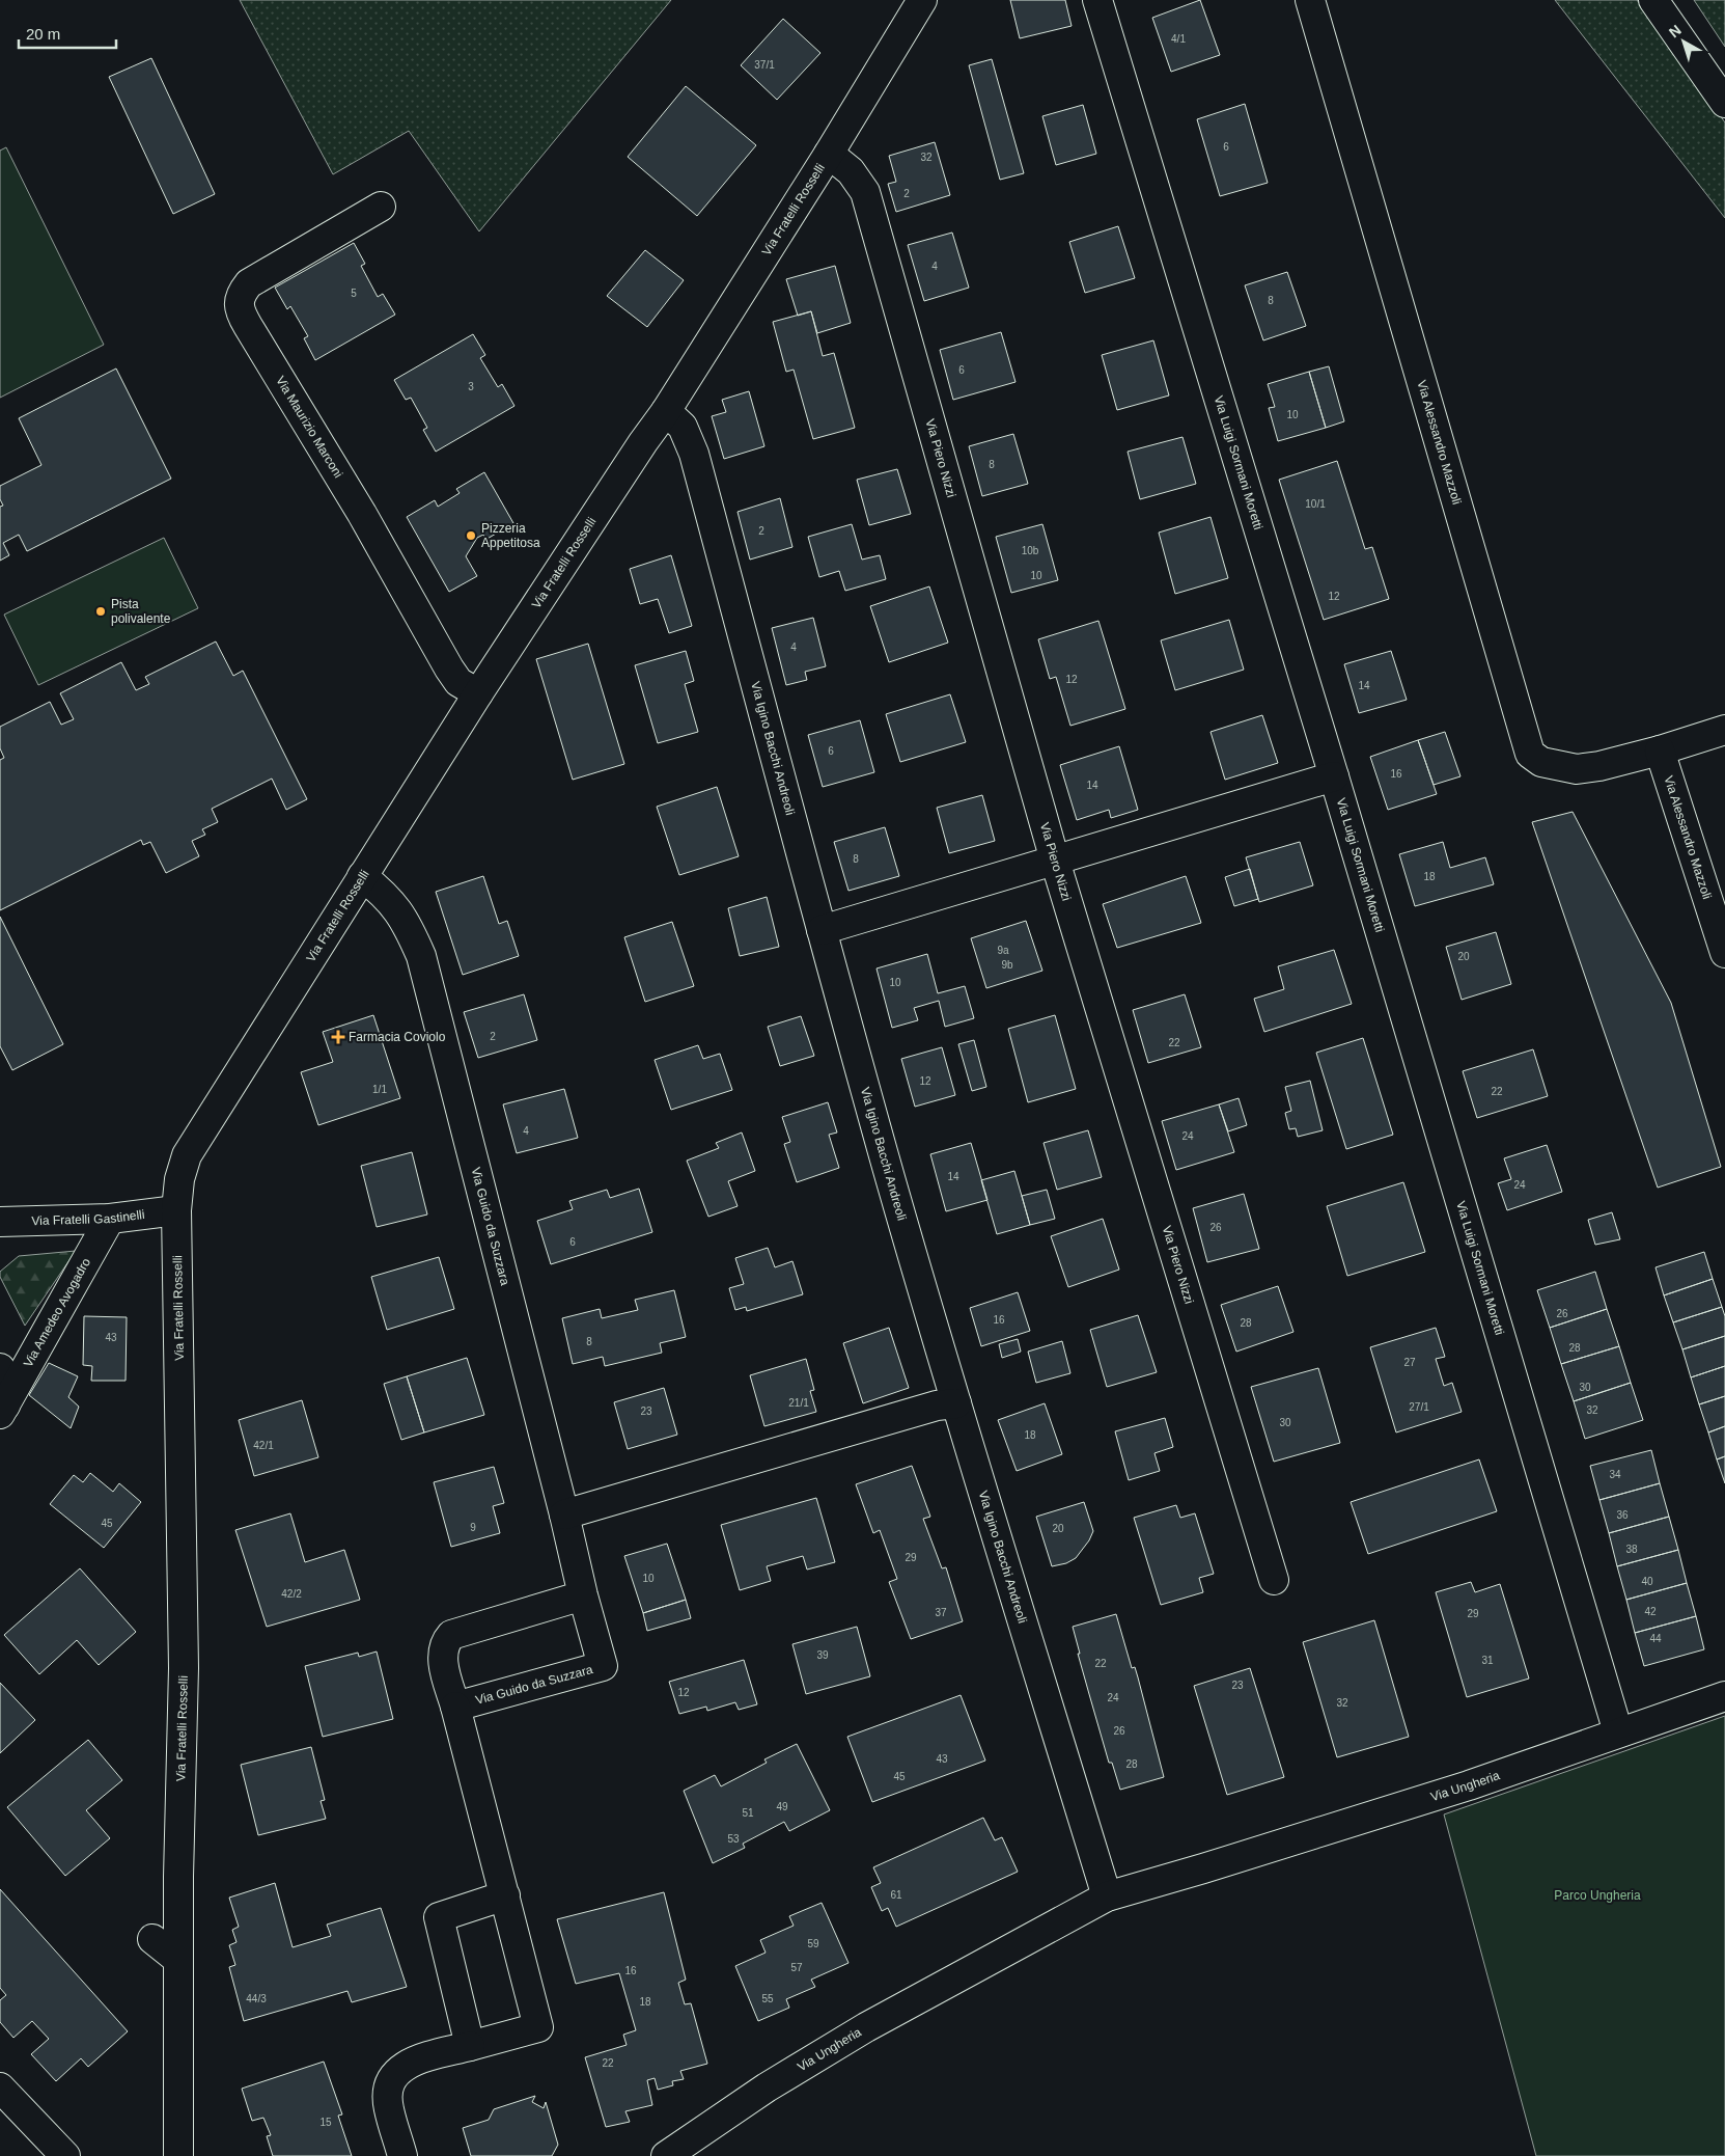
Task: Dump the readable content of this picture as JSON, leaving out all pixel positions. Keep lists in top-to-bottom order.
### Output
{
  "streets": {
    "street": [
      "Via Fratelli Rosselli",
      "Via Maurizio Marconi",
      "Via Alessandro Mazzoli",
      "Via Piero Nizzi",
      "Via Luigi Sormani Moretti",
      "Via Igino Bacchi Andreoli",
      "Via Fratelli Gastinelli",
      "Via Guido da Suzzara",
      "Via Amedeo Avogadro",
      "Via Ungheria"
    ]
  },
  "crossings": [
    ["Via Fratelli Rosselli", "Via Maurizio Marconi"],
    ["Via Fratelli Rosselli", "Via Piero Nizzi"],
    ["Via Fratelli Rosselli", "Via Igino Bacchi Andreoli"],
    ["Via Fratelli Rosselli", "Via Fratelli Gastinelli"],
    ["Via Fratelli Rosselli", "Via Guido da Suzzara"],
    ["Via Luigi Sormani Moretti", "Via Ungheria"],
    ["Via Igino Bacchi Andreoli", "Via Ungheria"],
    ["Via Fratelli Gastinelli", "Via Amedeo Avogadro"]
  ],
  "parks": ["Parco Ungheria"],
  "places": {
    "other": ["Pizzeria Appetitosa", "Pista polivalente"],
    "health": ["Farmacia Coviolo"]
  },
  "house_numbers": [
    "4/1",
    "37/1",
    "6",
    "32",
    "2",
    "4",
    "5",
    "8",
    "6",
    "3",
    "10",
    "8",
    "10/1",
    "2",
    "10b",
    "10",
    "12",
    "4",
    "12",
    "14",
    "6",
    "16",
    "14",
    "8",
    "18",
    "9a",
    "20",
    "9b",
    "10",
    "2",
    "22",
    "12",
    "1/1",
    "22",
    "4",
    "24",
    "14",
    "24",
    "26",
    "6",
    "26",
    "16",
    "28",
    "43",
    "8",
    "28",
    "27",
    "30",
    "21/1",
    "27/1",
    "32",
    "23",
    "30",
    "18",
    "42/1",
    "34",
    "36",
    "45",
    "9",
    "20",
    "38",
    "29",
    "10",
    "40",
    "42/2",
    "42",
    "37",
    "29",
    "44",
    "39",
    "31",
    "22",
    "23",
    "12",
    "24",
    "32",
    "26",
    "43",
    "28",
    "45",
    "49",
    "51",
    "53",
    "61",
    "59",
    "57",
    "16",
    "44/3",
    "55",
    "18",
    "22",
    "15"
  ],
  "scale_bar": "20 m",
  "north": "top left"
}
